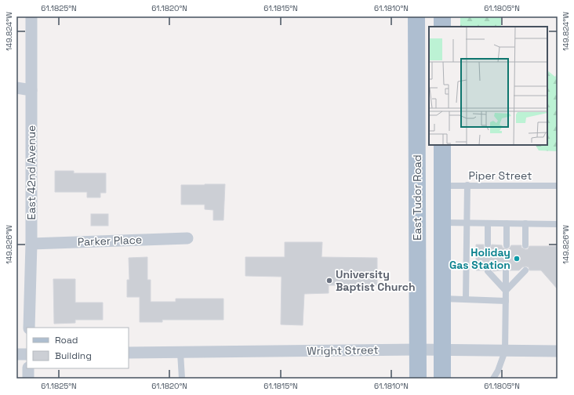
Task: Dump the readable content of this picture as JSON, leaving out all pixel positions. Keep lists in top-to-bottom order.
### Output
{
  "streets": {
    "main road": ["East Tudor Road"],
    "street": ["East 42nd Avenue", "Parker Place", "Wright Street"],
    "lane": ["Piper Street"]
  },
  "crossings": [
    ["East 42nd Avenue", "Parker Place"],
    ["East Tudor Road", "Wright Street"]
  ],
  "places": ["Holiday Gas Station", "University Baptist Church"],
  "legend": ["Road", "Building"],
  "coordinates": [
    "61.1825°N",
    "61.1820°N",
    "61.1815°N",
    "61.1810°N",
    "61.1805°N",
    "149.824°W",
    "149.826°W"
  ]
}
